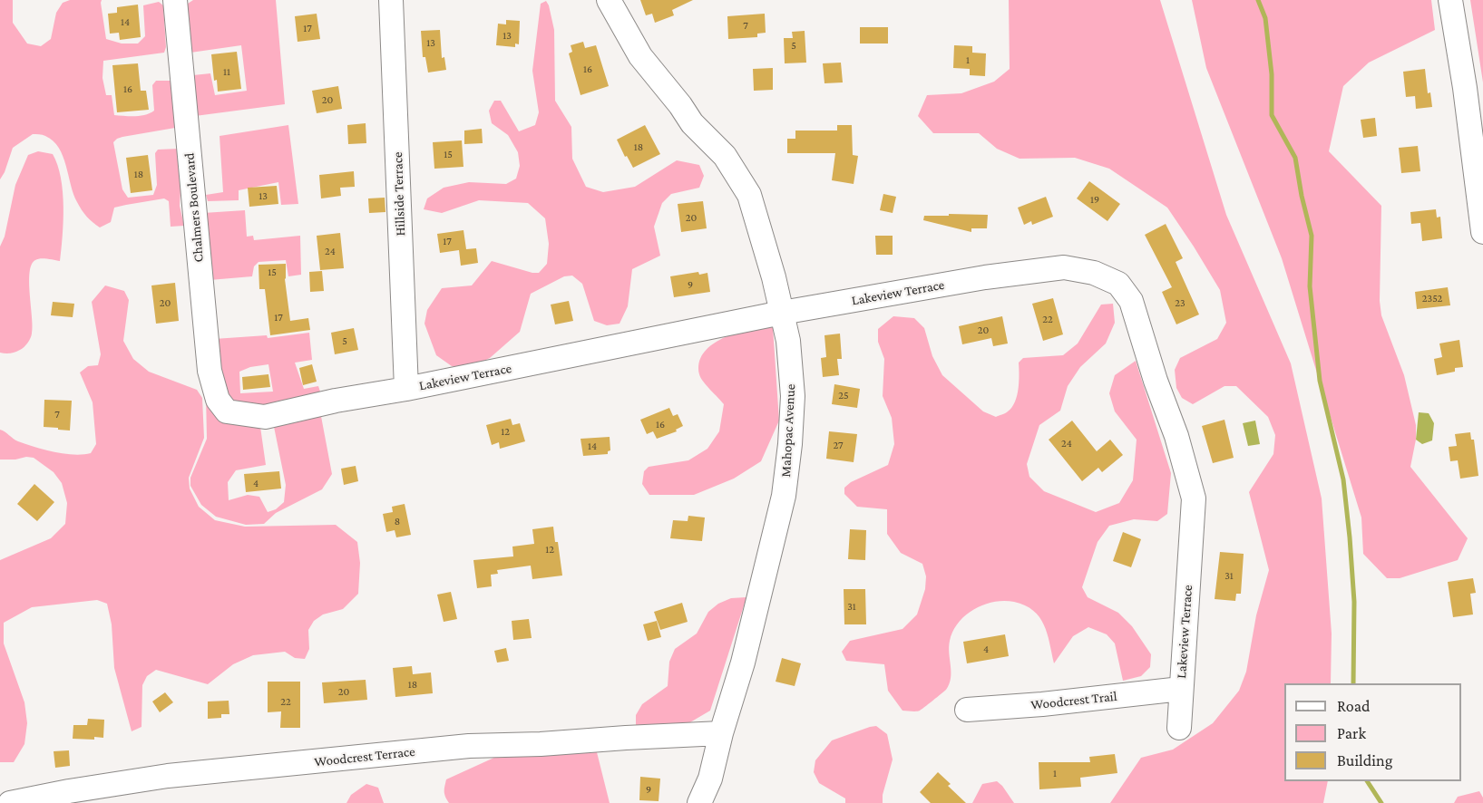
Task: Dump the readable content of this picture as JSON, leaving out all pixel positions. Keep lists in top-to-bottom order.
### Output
{
  "streets": {
    "street": [
      "Hillside Terrace",
      "Chalmers Boulevard",
      "Lakeview Terrace",
      "Mahopac Avenue",
      "Woodcrest Trail",
      "Woodcrest Terrace"
    ]
  },
  "crossings": [
    ["Hillside Terrace", "Lakeview Terrace"],
    ["Chalmers Boulevard", "Lakeview Terrace"],
    ["Lakeview Terrace", "Mahopac Avenue"],
    ["Lakeview Terrace", "Woodcrest Trail"],
    ["Mahopac Avenue", "Woodcrest Terrace"]
  ],
  "house_numbers": [
    "14",
    "7",
    "17",
    "13",
    "13",
    "5",
    "1",
    "16",
    "11",
    "16",
    "20",
    "18",
    "15",
    "18",
    "13",
    "19",
    "20",
    "17",
    "24",
    "15",
    "9",
    "2352",
    "20",
    "23",
    "17",
    "22",
    "20",
    "5",
    "25",
    "7",
    "16",
    "12",
    "24",
    "27",
    "14",
    "4",
    "8",
    "12",
    "31",
    "31",
    "4",
    "18",
    "20",
    "22",
    "1",
    "9"
  ],
  "legend": ["Road", "Park", "Building"]
}
